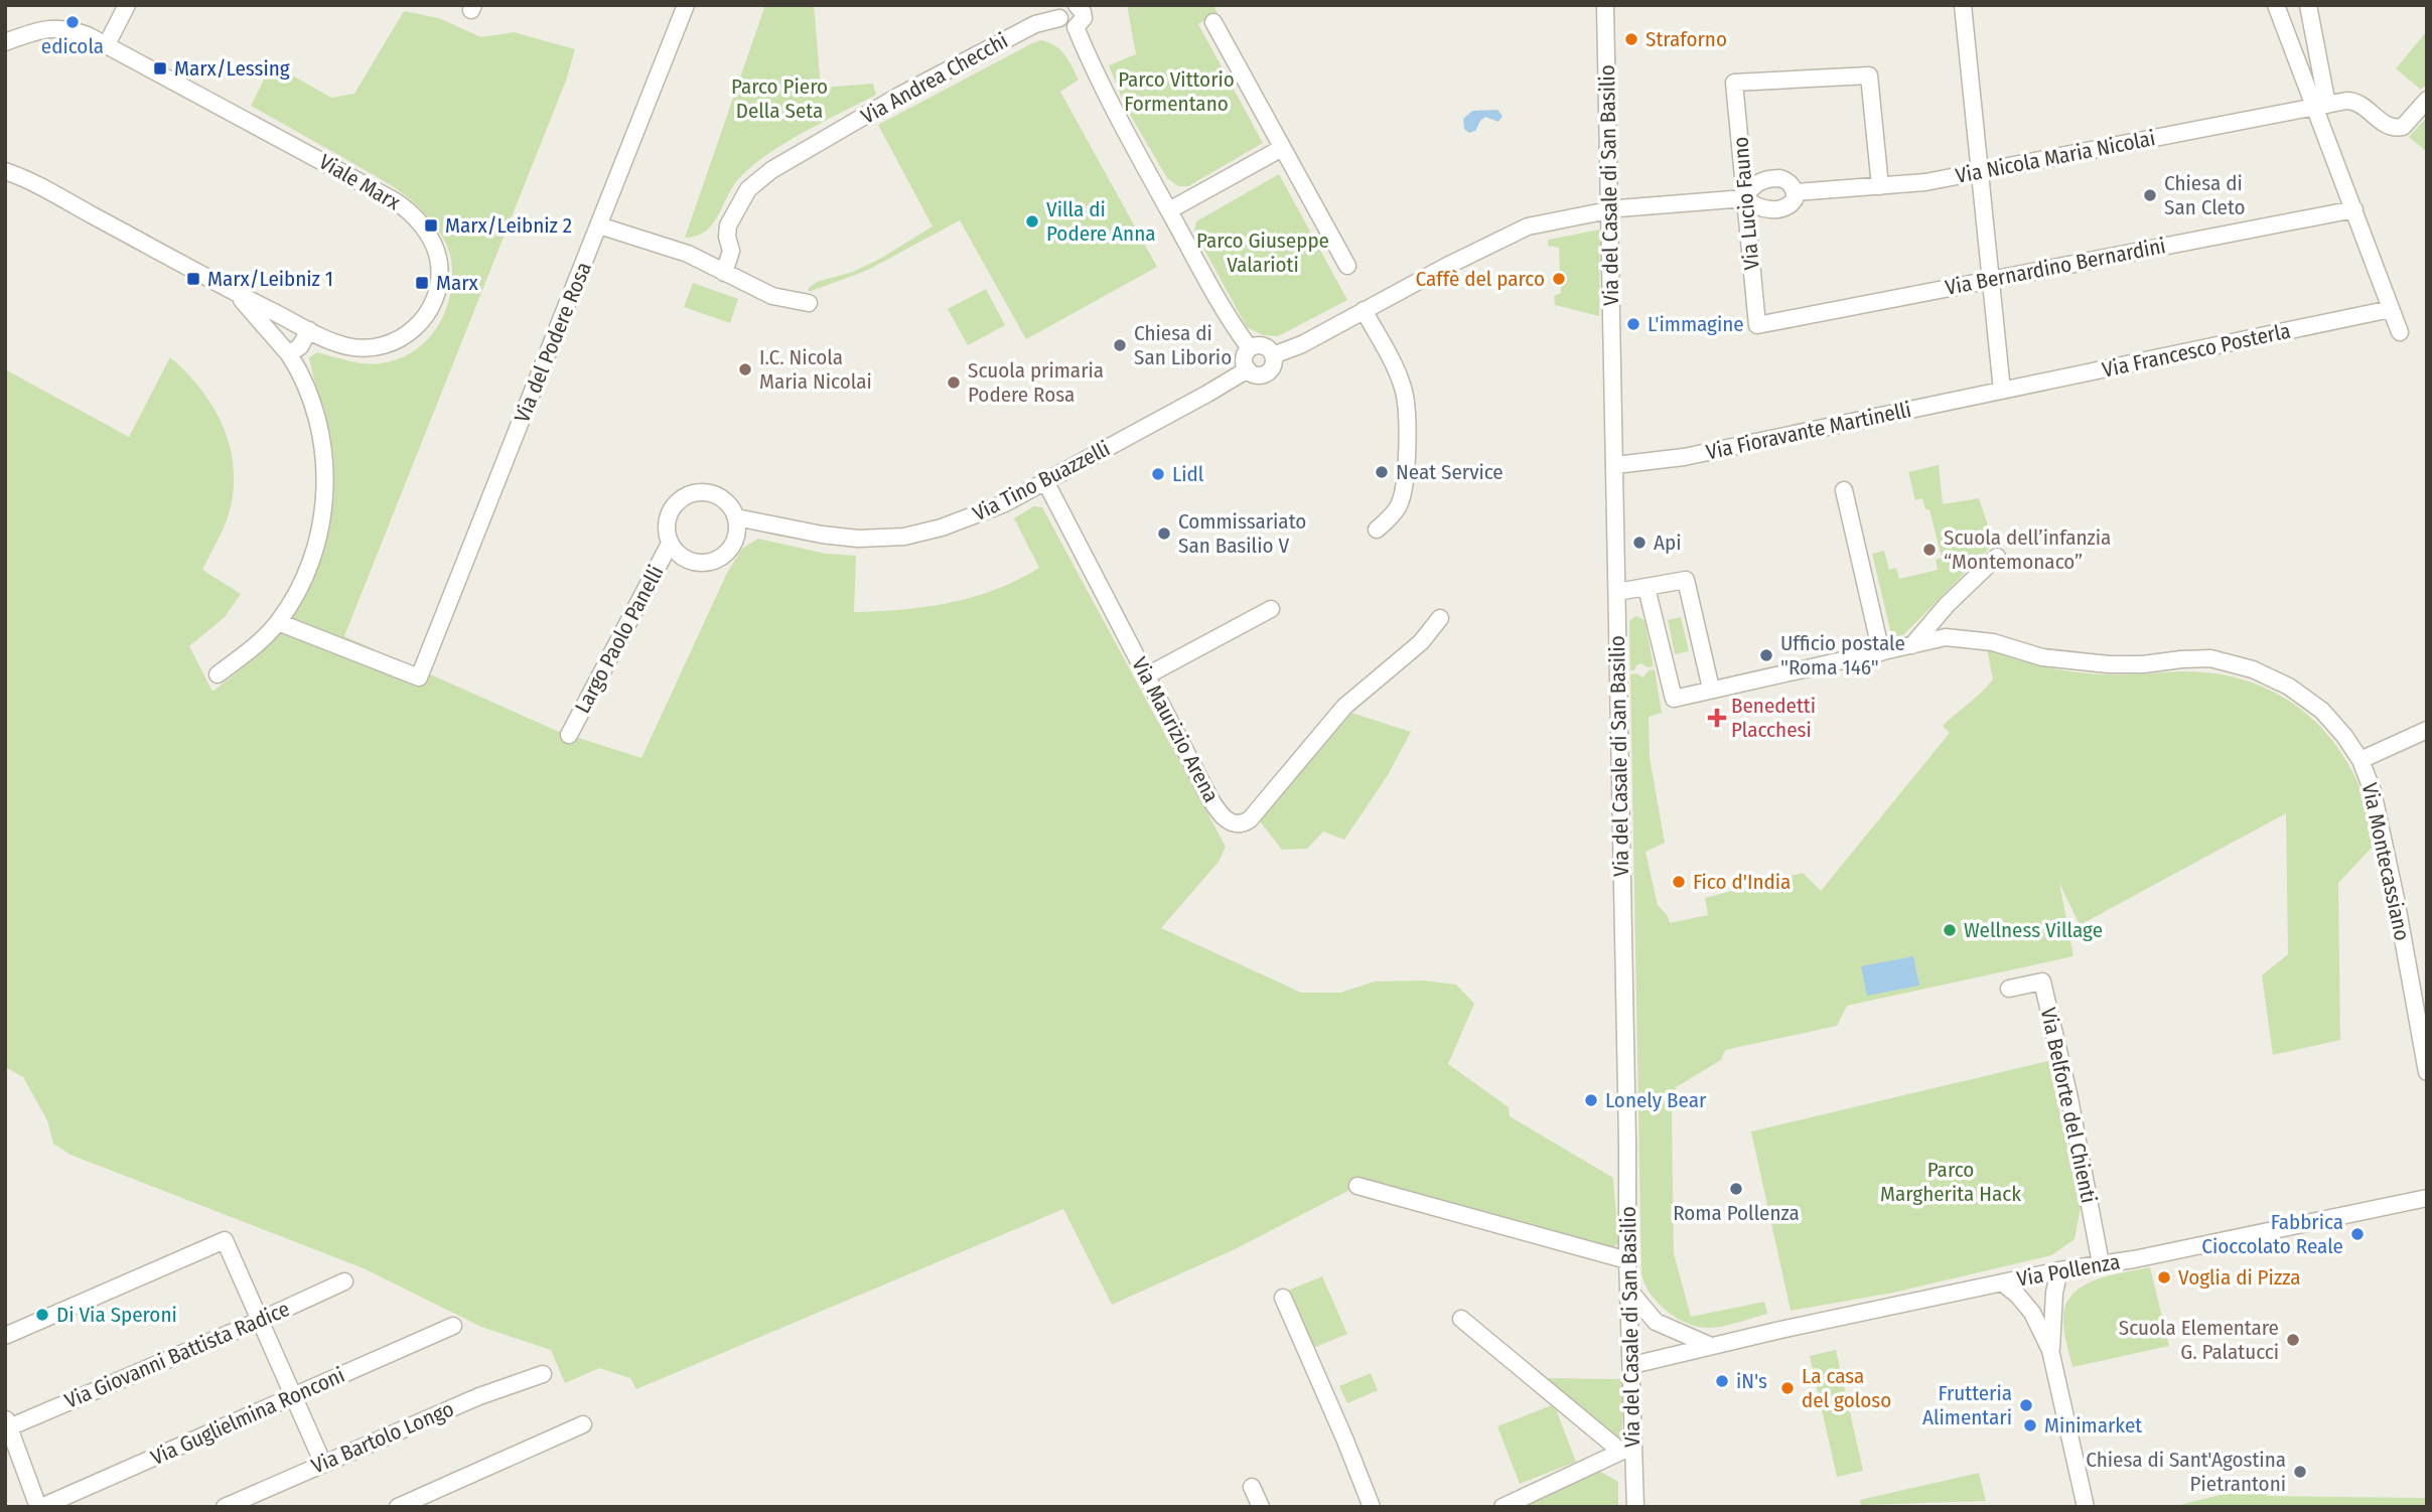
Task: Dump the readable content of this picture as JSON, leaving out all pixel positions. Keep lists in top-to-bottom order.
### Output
{
  "streets": {
    "street": [
      "Via Andrea Checchi",
      "Via Nicola Maria Nicolai",
      "Viale Marx",
      "Via del Casale di San Basilio",
      "Via Lucio Fauno",
      "Via Bernardino Bernardini",
      "Via del Podere Rosa",
      "Via Francesco Posterla",
      "Via Fioravante Martinelli",
      "Via Tino Buazzelli",
      "Largo Paolo Panelli",
      "Via Maurizio Arena",
      "Via Montecassiano",
      "Via Belforte del Chienti",
      "Via Pollenza",
      "Via Giovanni Battista Radice",
      "Via Guglielmina Ronconi",
      "Via Bartolo Longo"
    ]
  },
  "crossings": [
    ["Via Nicola Maria Nicolai", "Via Lucio Fauno"],
    ["Via del Casale di San Basilio", "Via Fioravante Martinelli"],
    ["Via del Casale di San Basilio", "Via Pollenza"],
    ["Via Lucio Fauno", "Via Bernardino Bernardini"],
    ["Via Francesco Posterla", "Via Fioravante Martinelli"],
    ["Via Tino Buazzelli", "Largo Paolo Panelli"],
    ["Via Tino Buazzelli", "Via Maurizio Arena"],
    ["Via Belforte del Chienti", "Via Pollenza"]
  ],
  "parks": [
    "Parco Vittorio Formentano",
    "Parco Piero Della Seta",
    "Parco Giuseppe Valarioti",
    "Parco Margherita Hack"
  ],
  "places": {
    "other": [
      "edicola",
      "Straforno",
      "Chiesa di San Cleto",
      "Villa di Podere Anna",
      "Caffè del parco",
      "L'immagine",
      "Chiesa di San Liborio",
      "I.C. Nicola Maria Nicolai",
      "Scuola primaria Podere Rosa",
      "Neat Service",
      "Lidl",
      "Commissariato San Basilio V",
      "Api",
      "Scuola dell’infanzia “Montemonaco”",
      "Ufficio postale \"Roma 146\"",
      "Fico d'India",
      "Wellness Village",
      "Lonely Bear",
      "Roma Pollenza",
      "Fabbrica Cioccolato Reale",
      "Voglia di Pizza",
      "Di Via Speroni",
      "Scuola Elementare G. Palatucci",
      "iN's",
      "La casa del goloso",
      "Frutteria Alimentari",
      "Minimarket",
      "Chiesa di Sant'Agostina Pietrantoni"
    ],
    "transit": [
      "Marx/Lessing",
      "Marx/Leibniz 2",
      "Marx/Leibniz 1",
      "Marx"
    ],
    "health": ["Benedetti Placchesi"]
  }
}
